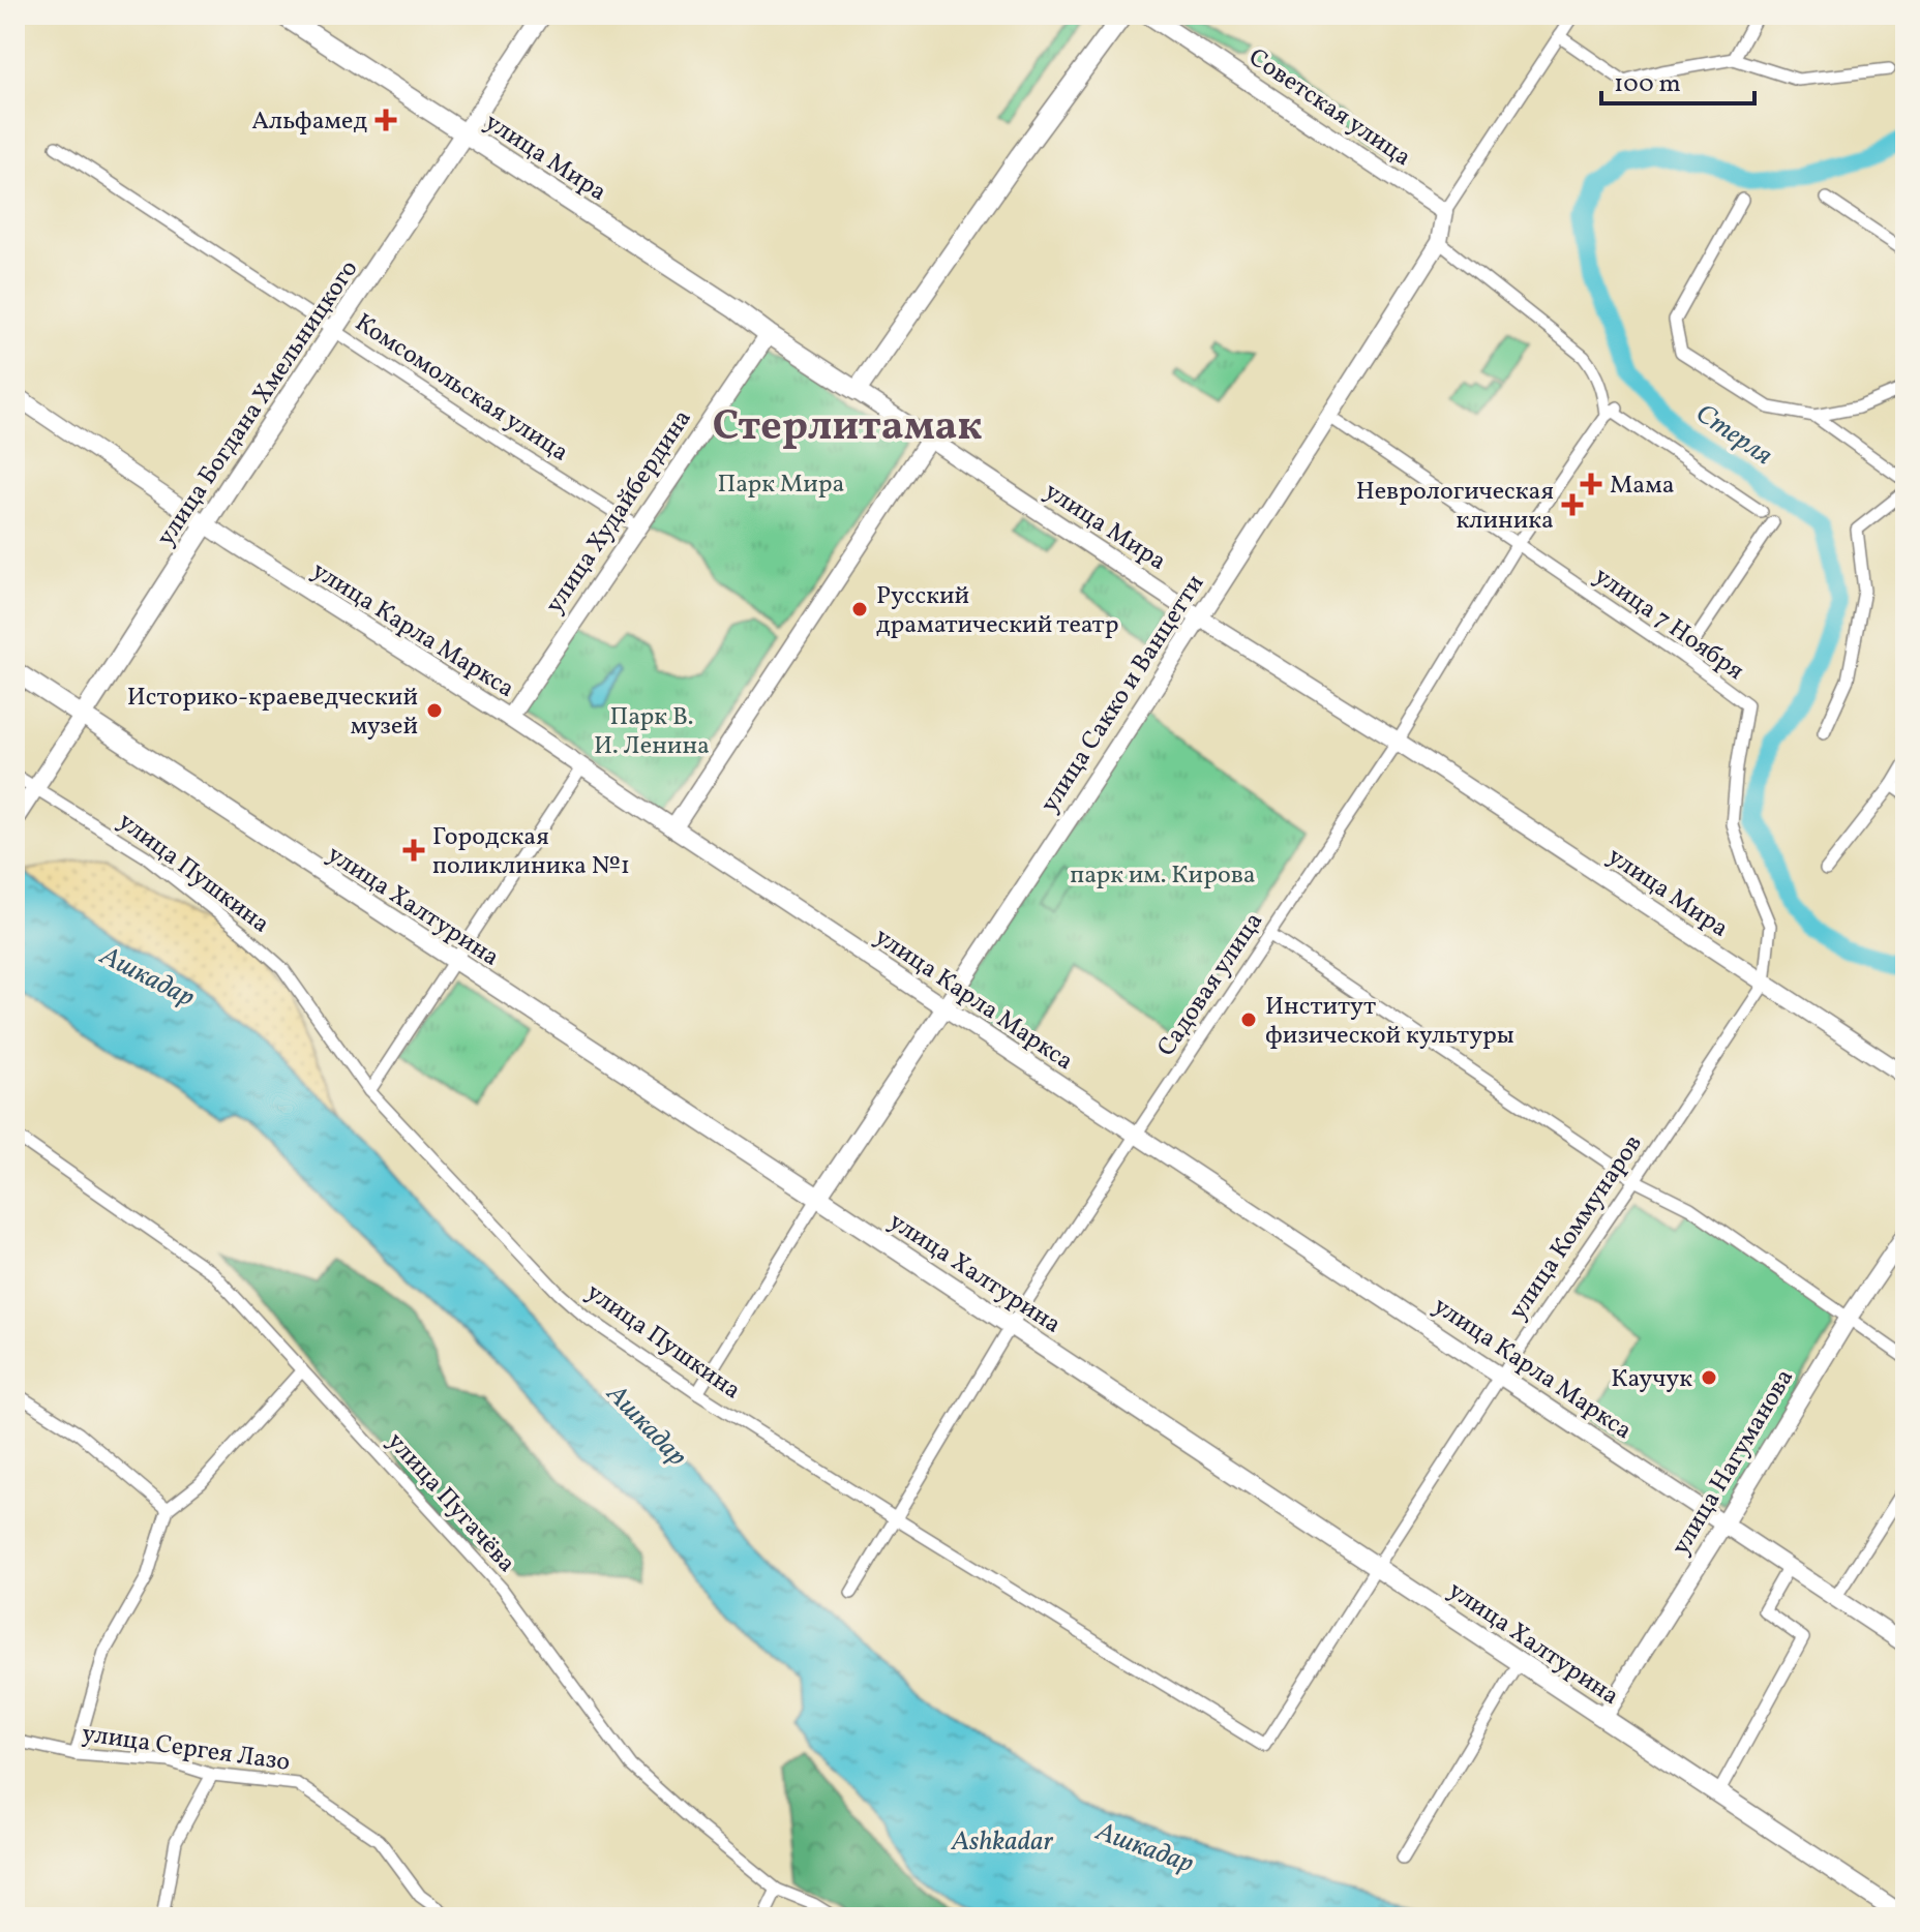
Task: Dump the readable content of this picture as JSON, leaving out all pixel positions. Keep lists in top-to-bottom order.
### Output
{
  "streets": {
    "main road": ["улица Мира", "улица Богдана Хмельницкого", "улица Халтурина"],
    "street": [
      "Советская улица",
      "Комсомольская улица",
      "улица Худайбердина",
      "улица 7 Ноября",
      "улица Карла Маркса",
      "улица Сакко и Ванцетти",
      "улица Пушкина",
      "Садовая улица",
      "улица Коммунаров",
      "улица Нагуманова",
      "улица Пугачёва",
      "улица Сергея Лазо"
    ]
  },
  "crossings": [
    ["Советская улица", "улица Сакко и Ванцетти"],
    ["улица Мира", "улица Богдана Хмельницкого"],
    ["улица Мира", "улица Худайбердина"],
    ["улица Мира", "улица 7 Ноября"],
    ["улица Мира", "улица Сакко и Ванцетти"],
    ["улица Мира", "Садовая улица"],
    ["улица Мира", "улица Коммунаров"],
    ["Комсомольская улица", "улица Богдана Хмельницкого"],
    ["Комсомольская улица", "улица Худайбердина"],
    ["улица Богдана Хмельницкого", "улица Карла Маркса"],
    ["улица Богдана Хмельницкого", "улица Пушкина"],
    ["улица Богдана Хмельницкого", "улица Халтурина"],
    ["улица Худайбердина", "улица Карла Маркса"],
    ["улица 7 Ноября", "улица Сакко и Ванцетти"],
    ["улица 7 Ноября", "Садовая улица"],
    ["улица 7 Ноября", "улица Коммунаров"],
    ["улица Карла Маркса", "улица Сакко и Ванцетти"],
    ["улица Карла Маркса", "Садовая улица"],
    ["улица Карла Маркса", "улица Коммунаров"],
    ["улица Карла Маркса", "улица Нагуманова"],
    ["улица Сакко и Ванцетти", "улица Пушкина"],
    ["улица Сакко и Ванцетти", "улица Халтурина"],
    ["улица Пушкина", "Садовая улица"],
    ["улица Пушкина", "улица Коммунаров"],
    ["улица Халтурина", "Садовая улица"],
    ["улица Халтурина", "улица Коммунаров"],
    ["улица Халтурина", "улица Нагуманова"]
  ],
  "districts": ["Стерлитамак"],
  "water": ["Стерля", "Ашкадар", "Ashkadar"],
  "parks": ["Парк Мира", "Парк В. И. Ленина", "парк им. Кирова"],
  "places": {
    "health": [
      "Альфамед",
      "Мама",
      "Неврологическая клиника",
      "Городская поликлиника №1"
    ],
    "other": [
      "Русский драматический театр",
      "Историко-краеведческий музей",
      "Институт физической культуры",
      "Каучук"
    ]
  },
  "scale_bar": "100 m"
}
